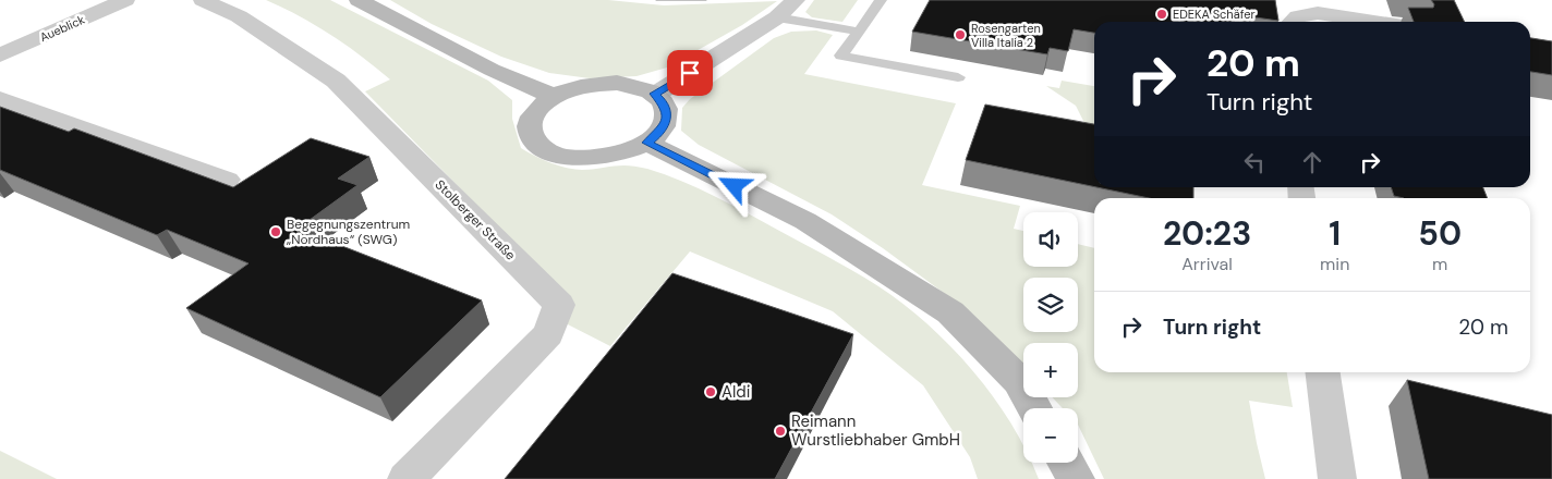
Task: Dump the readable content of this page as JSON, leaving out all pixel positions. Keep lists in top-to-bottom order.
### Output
{
  "streets": {
    "street": ["Aueblick", "Stolberger Straße"]
  },
  "places": [
    "EDEKA Schäfer",
    "Rosengarten Villa Italia 2",
    "Begegnungszentrum „Nordhaus“ (SWG)",
    "Aldi",
    "Reimann Wurstliebhaber GmbH"
  ],
  "page": {
    "turn": ["20 m", "Turn right"],
    "eta": [
      "20:23",
      "Arrival",
      "1",
      "min",
      "50",
      "m"
    ],
    "map_buttons": ["+", "−"],
    "list": [
      {
        "name": "Turn right",
        "value": "20 m"
      }
    ]
  }
}
